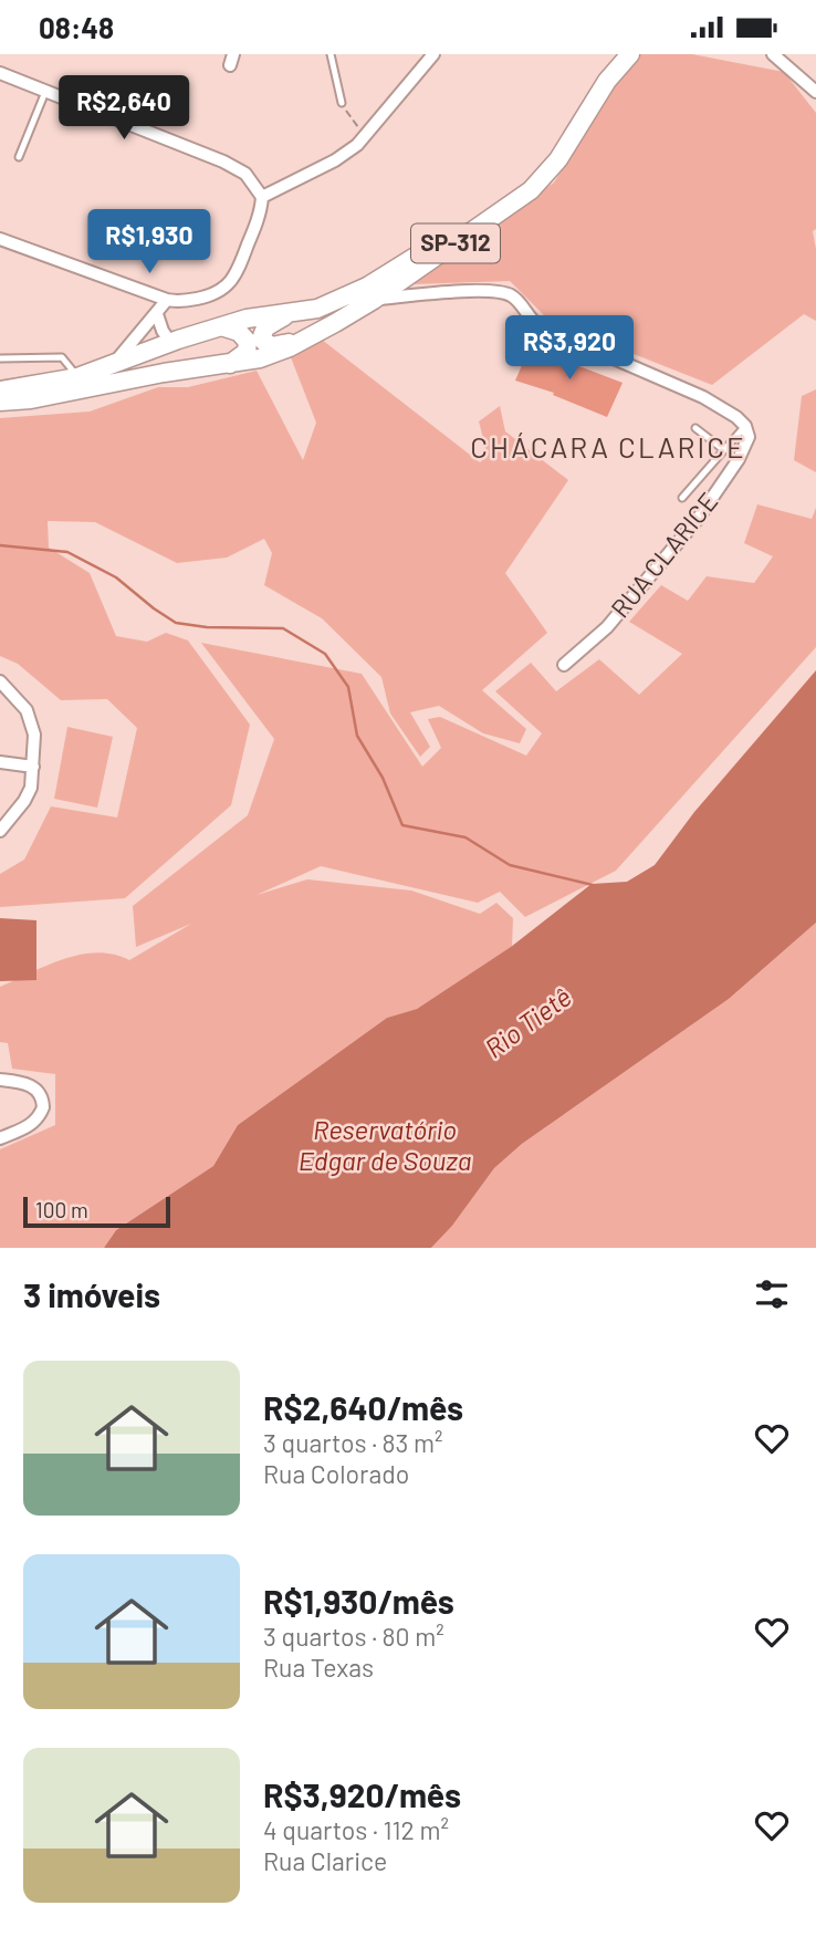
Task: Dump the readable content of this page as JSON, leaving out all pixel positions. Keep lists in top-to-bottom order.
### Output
{
  "streets": {
    "main road": ["SP-312"],
    "street": ["RUA CLARICE"]
  },
  "districts": ["CHÁCARA CLARICE"],
  "water": ["Rio Tietê", "Reservatório Edgar de Souza"],
  "scale_bar": "100 m",
  "page": {
    "status": "08:48",
    "price": ["R$2,640", "R$1,930", "R$3,920"],
    "scale": "100 m",
    "heading": "3 imóveis",
    "list": [
      {
        "name": "R$2,640/mês",
        "note": "3 quartos · 83 m² · Rua Colorado"
      },
      {
        "name": "R$1,930/mês",
        "note": "3 quartos · 80 m² · Rua Texas"
      },
      {
        "name": "R$3,920/mês",
        "note": "4 quartos · 112 m² · Rua Clarice"
      }
    ]
  }
}
